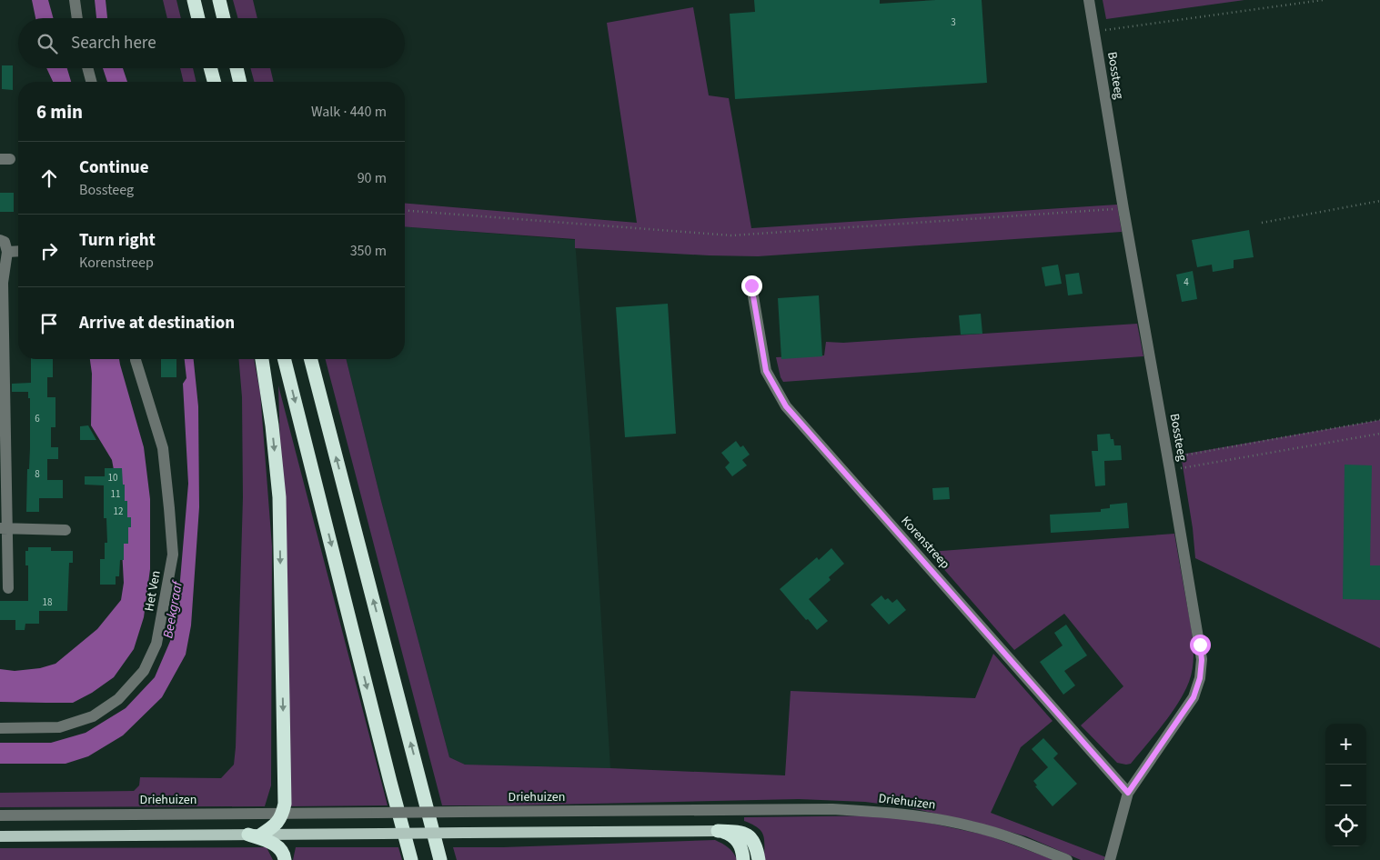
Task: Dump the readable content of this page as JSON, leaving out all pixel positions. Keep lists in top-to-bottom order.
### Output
{
  "streets": {
    "street": [
      "Bossteeg",
      "Korenstreep",
      "Het Ven",
      "Driehuizen"
    ]
  },
  "crossings": [
    ["Bossteeg", "Korenstreep"]
  ],
  "water": ["Beekgraaf"],
  "house_numbers": [
    "3",
    "4",
    "6",
    "8",
    "10",
    "11",
    "12",
    "18"
  ],
  "page": {
    "search": "Search here",
    "heading": ["6 min", "Walk · 440 m"],
    "list": [
      ["Continue", "Bossteeg", "90 m"],
      ["Turn right", "Korenstreep", "350 m"],
      "Arrive at destination"
    ],
    "map_buttons": ["+", "−"]
  }
}
